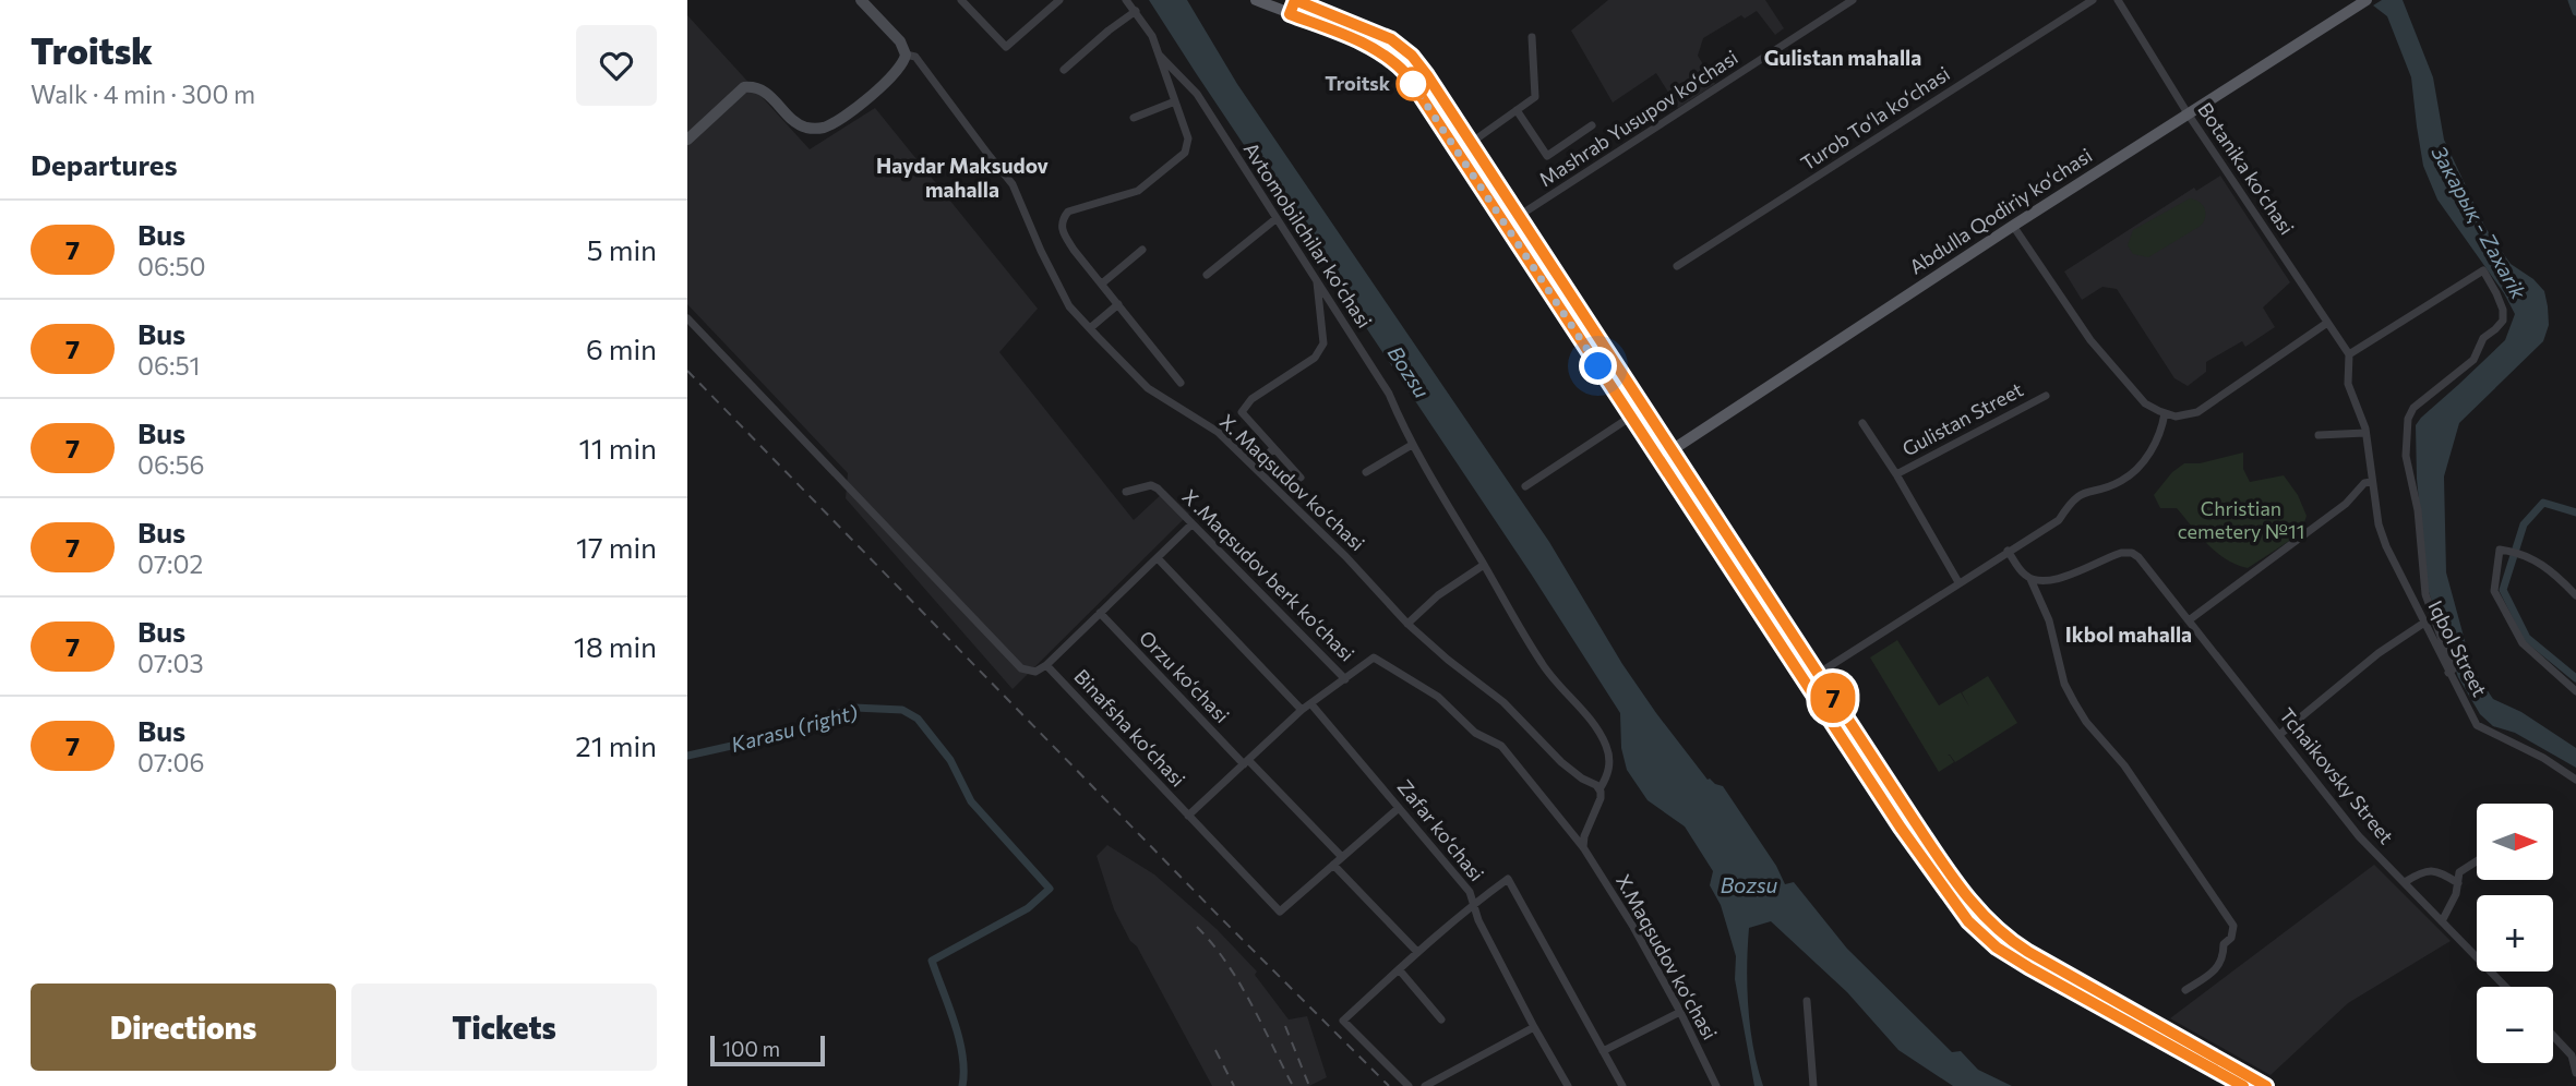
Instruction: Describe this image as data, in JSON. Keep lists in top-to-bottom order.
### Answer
{
  "streets": {
    "main road": ["Abdulla Qodiriy ko‘chasi"],
    "street": [
      "Mashrab Yusupov ko‘chasi",
      "Turob To‘la ko‘chasi",
      "Botanika ko‘chasi",
      "Avtomobilchilar ko‘chasi",
      "Gulistan Street",
      "X. Maqsudov ko‘chasi",
      "X .Maqsudov berk ko‘chasi",
      "Iqbol Street",
      "Orzu ko‘chasi",
      "Binafsha ko‘chasi",
      "Tchaikovsky Street",
      "Zafar ko‘chasi",
      "X.Maqsudov ko‘chasi"
    ]
  },
  "crossings": [
    ["Botanika ko‘chasi", "Abdulla Qodiriy ko‘chasi"],
    ["Botanika ko‘chasi", "Iqbol Street"],
    ["Avtomobilchilar ko‘chasi", "X. Maqsudov ko‘chasi"],
    ["X .Maqsudov berk ko‘chasi", "X.Maqsudov ko‘chasi"]
  ],
  "districts": ["Gulistan mahalla", "Haydar Maksudov mahalla", "Ikbol mahalla"],
  "water": ["Закарық - Zaxarik", "Bozsu", "Karasu (right)"],
  "parks": ["Christian cemetery №11"],
  "places": ["Troitsk"],
  "lines": ["bus line 7"],
  "scale_bar": "100 m",
  "north": "right",
  "page": {
    "heading": [
      ["Troitsk", "Walk · 4 min · 300 m"],
      "Departures"
    ],
    "on_map": "7",
    "list": [
      {
        "mark": "7",
        "name": "Bus",
        "note": "06:50",
        "value": "5 min"
      },
      {
        "mark": "7",
        "name": "Bus",
        "note": "06:51",
        "value": "6 min"
      },
      {
        "mark": "7",
        "name": "Bus",
        "note": "06:56",
        "value": "11 min"
      },
      {
        "mark": "7",
        "name": "Bus",
        "note": "07:02",
        "value": "17 min"
      },
      {
        "mark": "7",
        "name": "Bus",
        "note": "07:03",
        "value": "18 min"
      },
      {
        "mark": "7",
        "name": "Bus",
        "note": "07:06",
        "value": "21 min"
      }
    ],
    "map_buttons": ["+", "−"],
    "buttons": ["Directions", "Tickets"],
    "scale": "100 m"
  }
}
